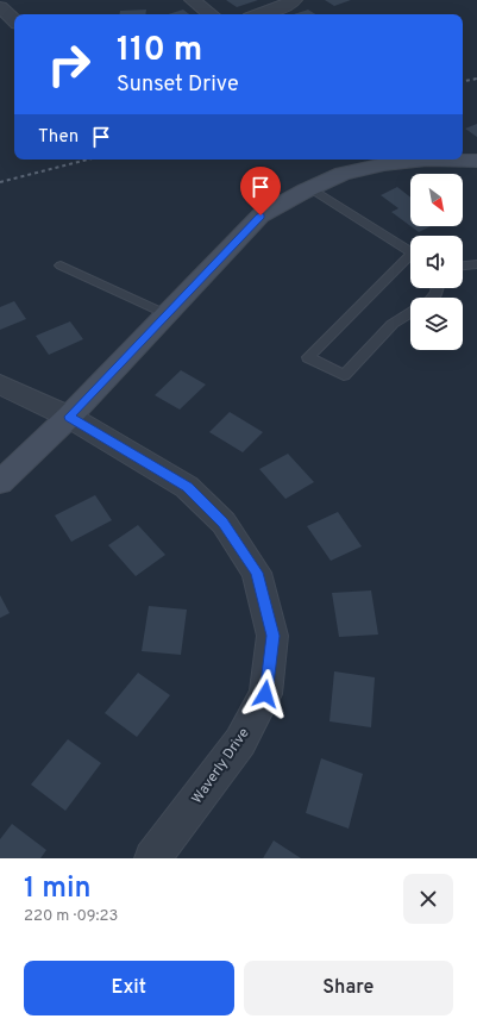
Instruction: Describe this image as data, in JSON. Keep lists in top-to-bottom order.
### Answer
{
  "streets": {
    "street": ["Waverly Drive"]
  },
  "north": "bottom right",
  "page": {
    "turn": ["110 m", "Sunset Drive"],
    "then": "Then",
    "heading": ["1 min", "220 m · 09:23"],
    "buttons": ["Exit", "Share"]
  }
}
